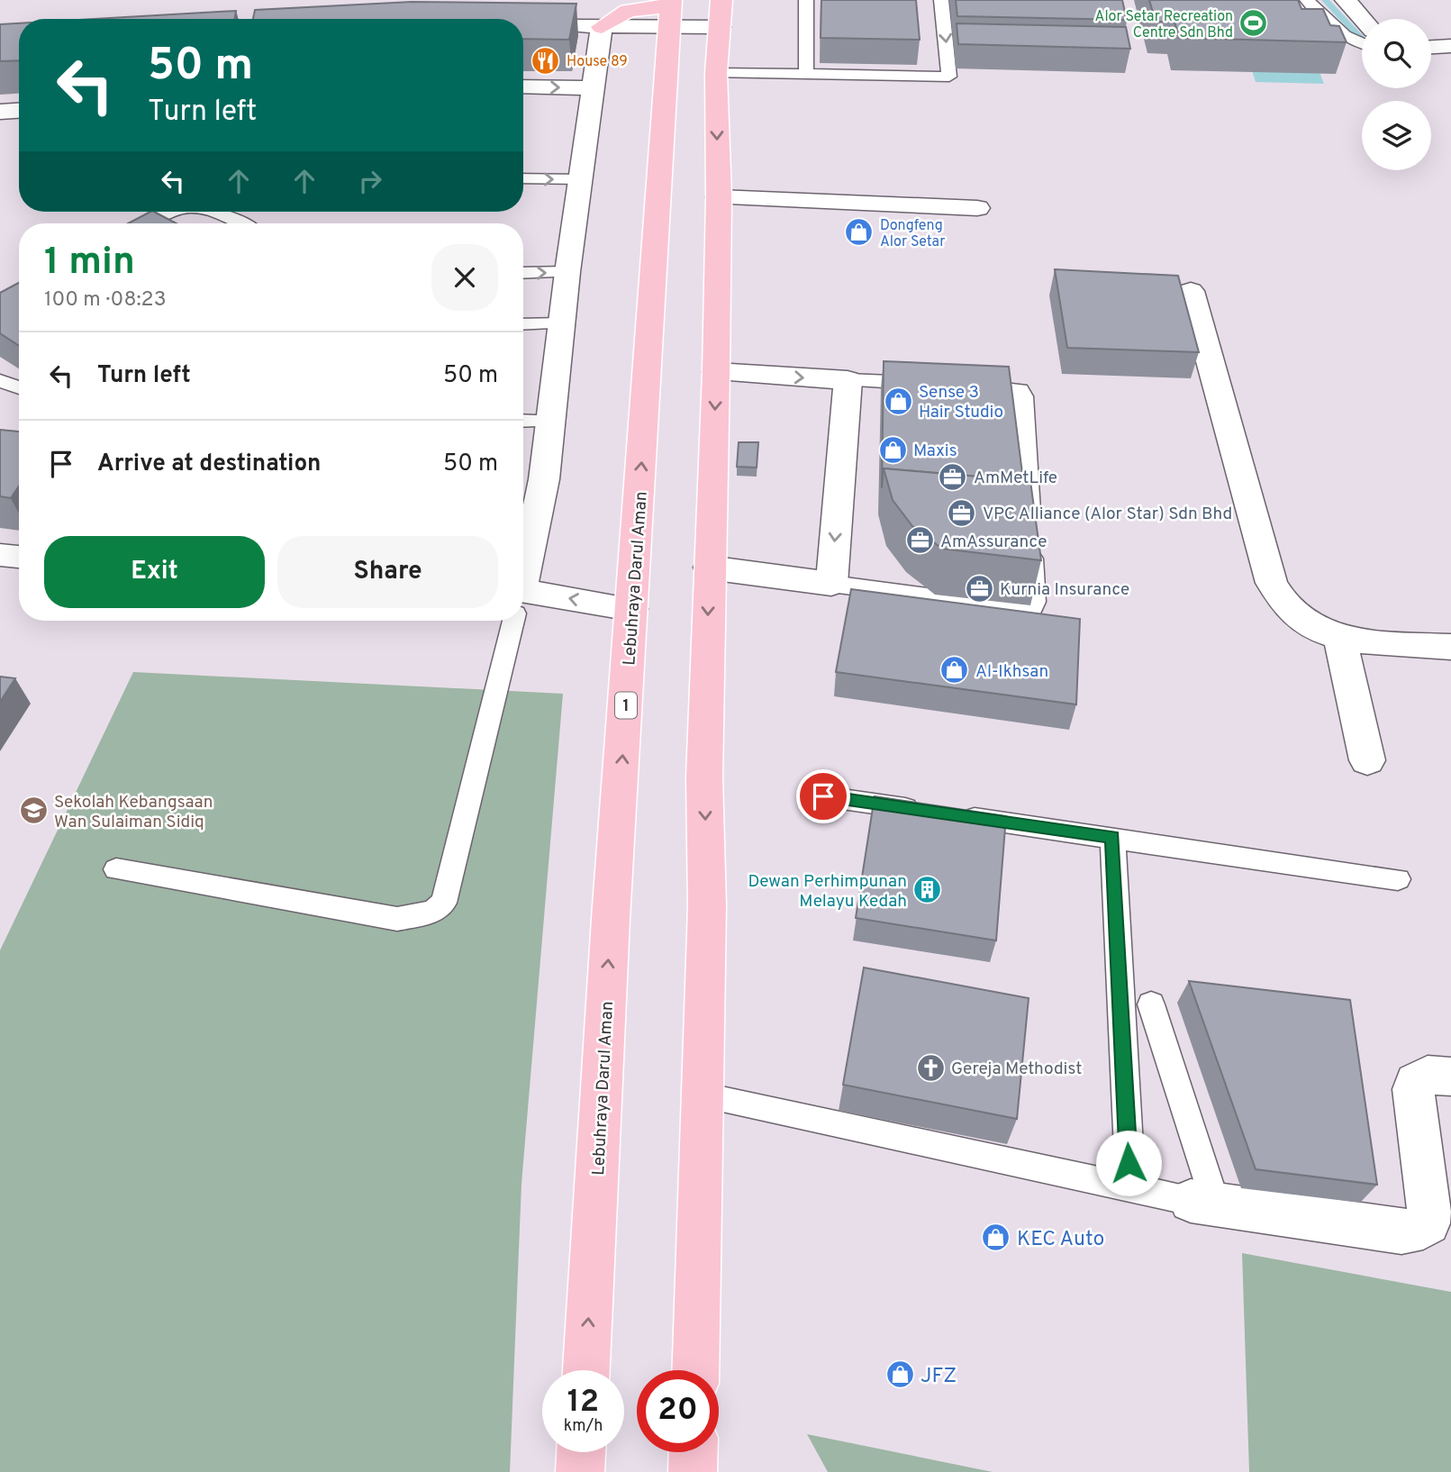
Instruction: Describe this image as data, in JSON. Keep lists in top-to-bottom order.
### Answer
{
  "streets": {
    "main road": ["Lebuhraya Darul Aman", "1"]
  },
  "places": {
    "sports": ["Alor Setar Recreation Centre Sdn Bhd"],
    "restaurant": ["House 89"],
    "shop": [
      "Dongfeng Alor Setar",
      "Sense 3 Hair Studio",
      "Maxis",
      "Al-Ikhsan",
      "KEC Auto",
      "JFZ"
    ],
    "office": [
      "AmMetLife",
      "VPC Alliance (Alor Star) Sdn Bhd",
      "AmAssurance",
      "Kurnia Insurance"
    ],
    "school or university": ["Sekolah Kebangsaan Wan Sulaiman Sidiq"],
    "building": ["Dewan Perhimpunan Melayu Kedah"],
    "church": ["Gereja Methodist"]
  },
  "page": {
    "turn": ["50 m", "Turn left"],
    "heading": ["1 min", "100 m · 08:23"],
    "list": [
      {
        "name": "Turn left",
        "value": "50 m"
      },
      {
        "name": "Arrive at destination",
        "value": "50 m"
      }
    ],
    "buttons": ["Exit", "Share"],
    "speed": "12 km/h",
    "limit": "20"
  }
}
